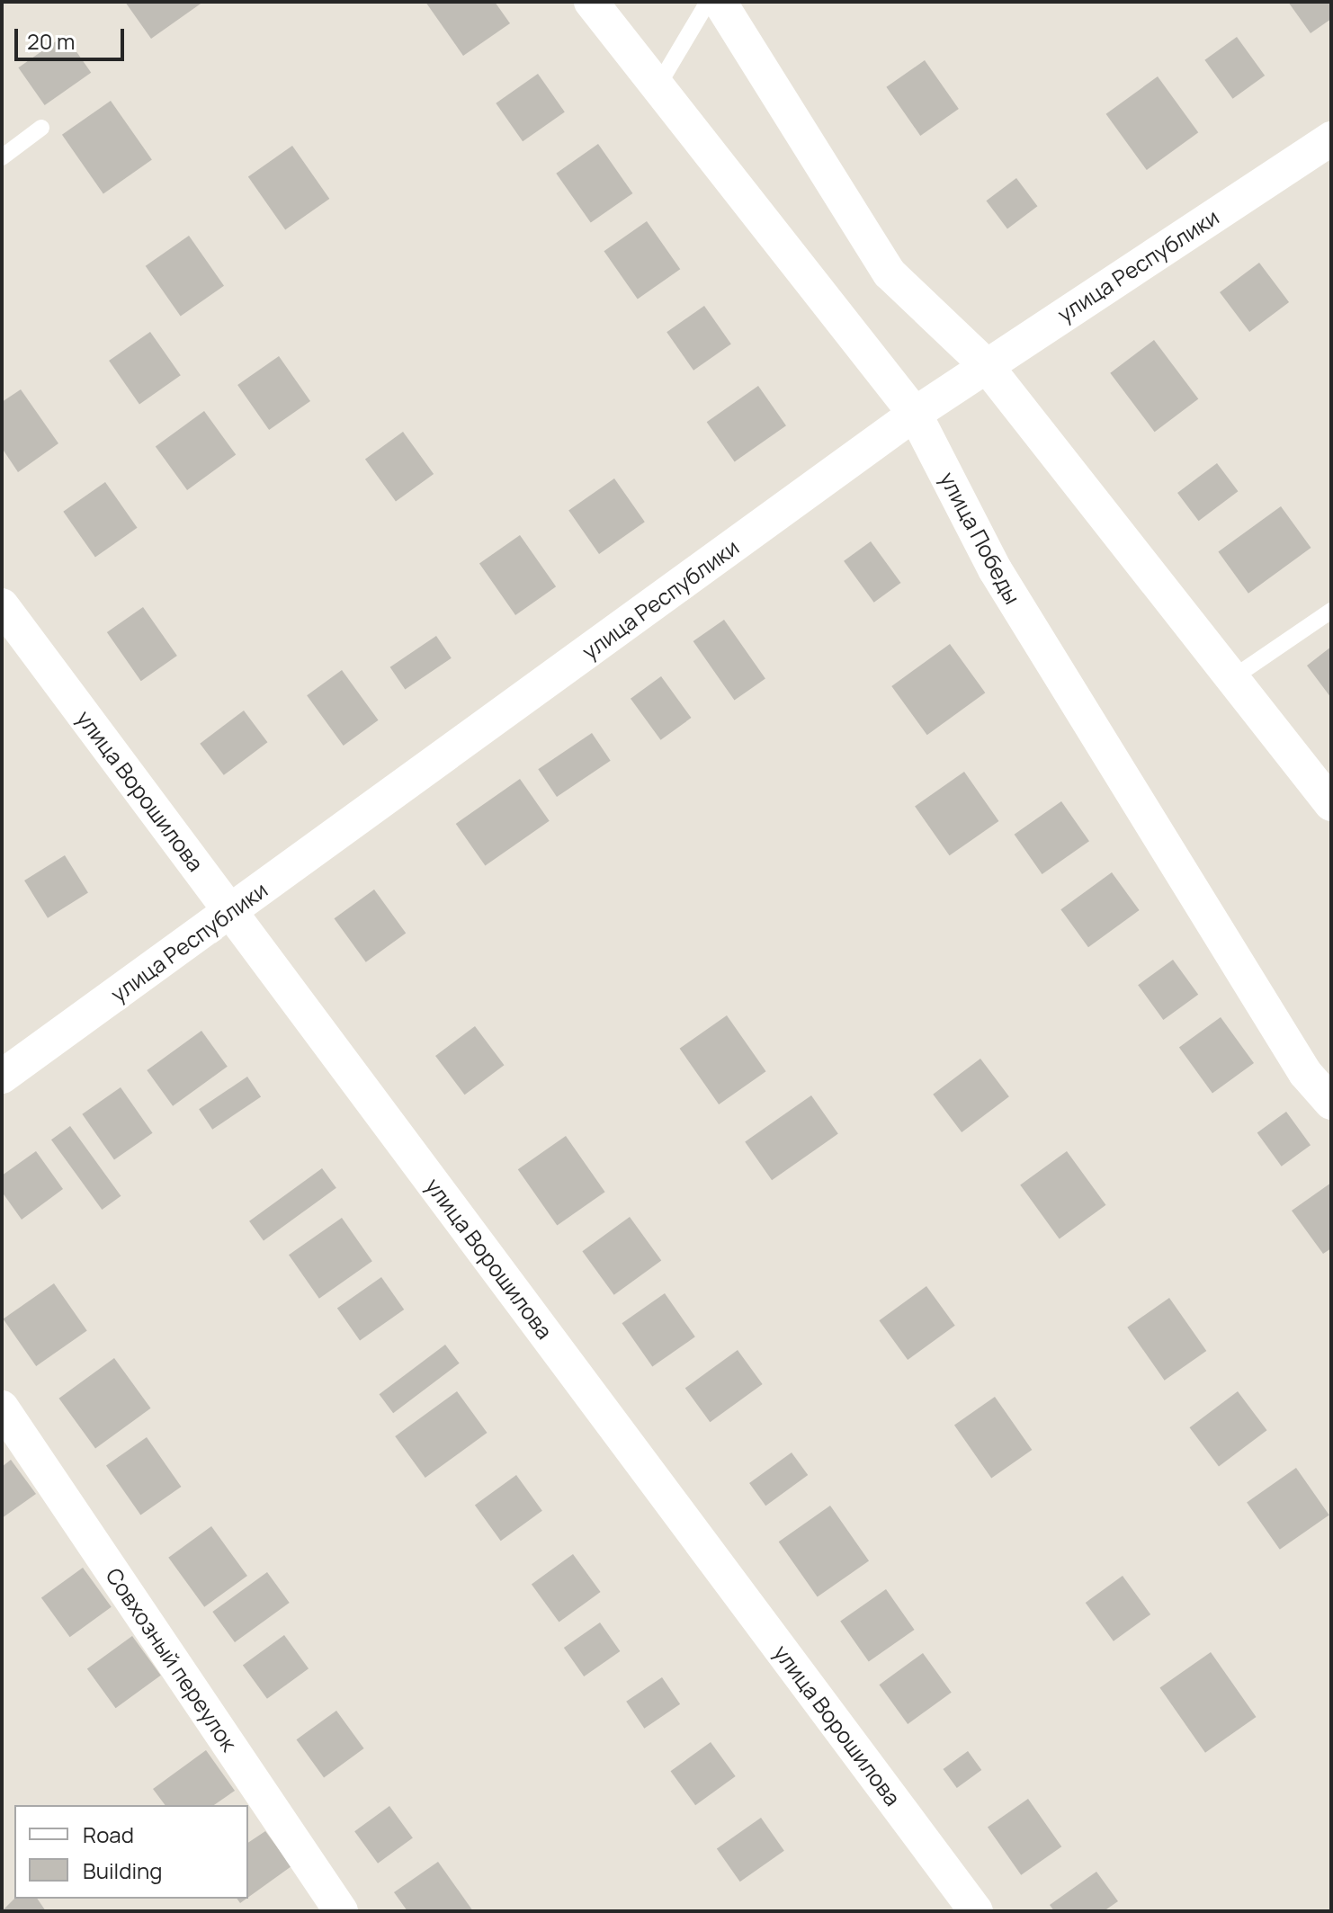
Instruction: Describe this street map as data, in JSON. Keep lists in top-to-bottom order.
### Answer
{
  "streets": {
    "street": [
      "улица Республики",
      "улица Победы",
      "улица Ворошилова",
      "Совхозный переулок"
    ]
  },
  "crossings": [
    ["улица Республики", "улица Победы"],
    ["улица Республики", "улица Ворошилова"]
  ],
  "legend": ["Road", "Building"],
  "scale_bar": "20 m"
}
